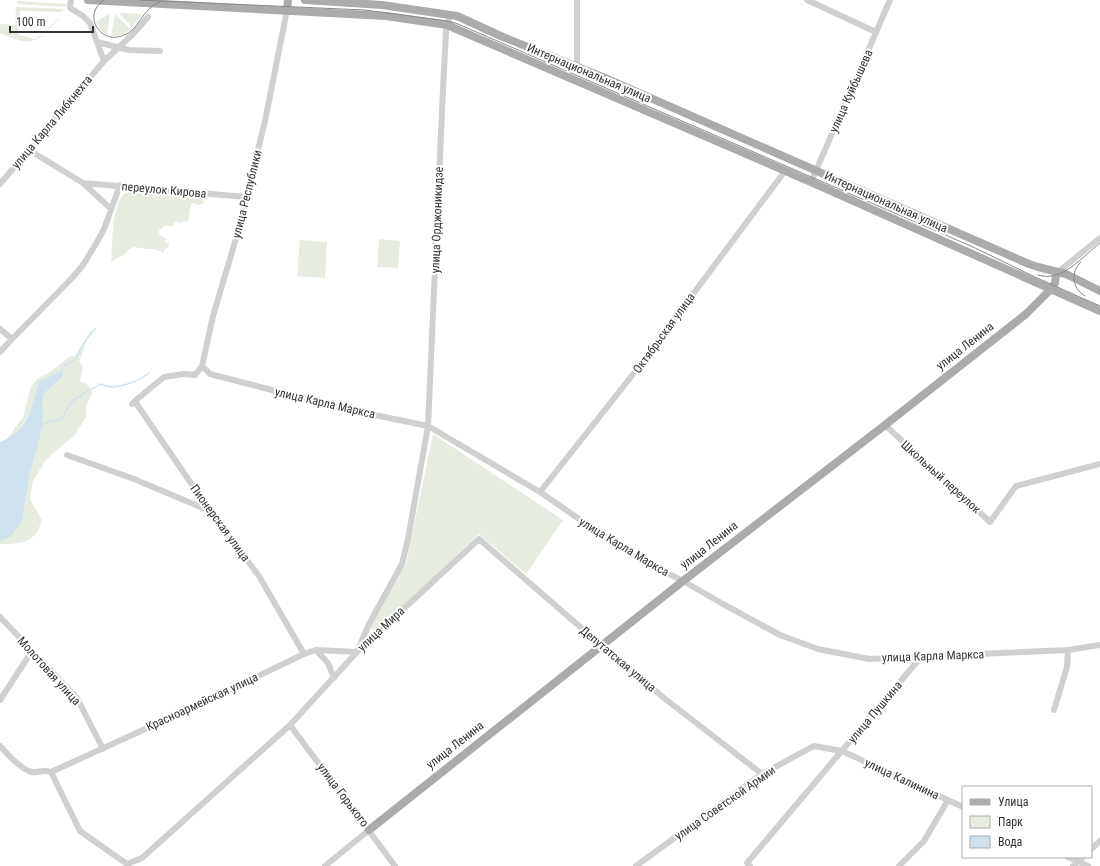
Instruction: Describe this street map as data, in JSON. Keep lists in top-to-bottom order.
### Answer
{
  "streets": {
    "main road": ["Интернациональная улица", "улица Ленина"],
    "street": [
      "улица Куйбышева",
      "улица Карла Либкнехта",
      "переулок Кирова",
      "улица Республики",
      "улица Орджоникидзе",
      "Октябрьская улица",
      "улица Карла Маркса",
      "Школьный переулок",
      "Пионерская улица",
      "улица Мира",
      "Депутатская улица",
      "Молотовая улица",
      "Красноармейская улица",
      "улица Пушкина",
      "улица Калинина",
      "улица Горького",
      "улица Советской Армии"
    ]
  },
  "crossings": [
    ["Интернациональная улица", "улица Куйбышева"],
    ["Интернациональная улица", "улица Республики"],
    ["Интернациональная улица", "улица Орджоникидзе"],
    ["Интернациональная улица", "Октябрьская улица"],
    ["Интернациональная улица", "улица Ленина"],
    ["улица Карла Либкнехта", "переулок Кирова"],
    ["переулок Кирова", "улица Республики"],
    ["улица Республики", "улица Карла Маркса"],
    ["улица Республики", "Пионерская улица"],
    ["улица Орджоникидзе", "улица Карла Маркса"],
    ["улица Орджоникидзе", "улица Мира"],
    ["улица Орджоникидзе", "Красноармейская улица"],
    ["Октябрьская улица", "улица Карла Маркса"],
    ["улица Ленина", "улица Карла Маркса"],
    ["улица Ленина", "Школьный переулок"],
    ["улица Ленина", "Депутатская улица"],
    ["улица Ленина", "улица Горького"],
    ["улица Карла Маркса", "Пионерская улица"],
    ["улица Карла Маркса", "улица Пушкина"],
    ["Пионерская улица", "Красноармейская улица"],
    ["улица Мира", "Депутатская улица"],
    ["улица Мира", "Красноармейская улица"],
    ["улица Мира", "улица Горького"],
    ["Депутатская улица", "улица Советской Армии"],
    ["Молотовая улица", "Красноармейская улица"],
    ["улица Пушкина", "улица Калинина"],
    ["улица Пушкина", "улица Советской Армии"],
    ["улица Калинина", "улица Советской Армии"]
  ],
  "legend": ["Улица", "Парк", "Вода"],
  "scale_bar": "100 m"
}
